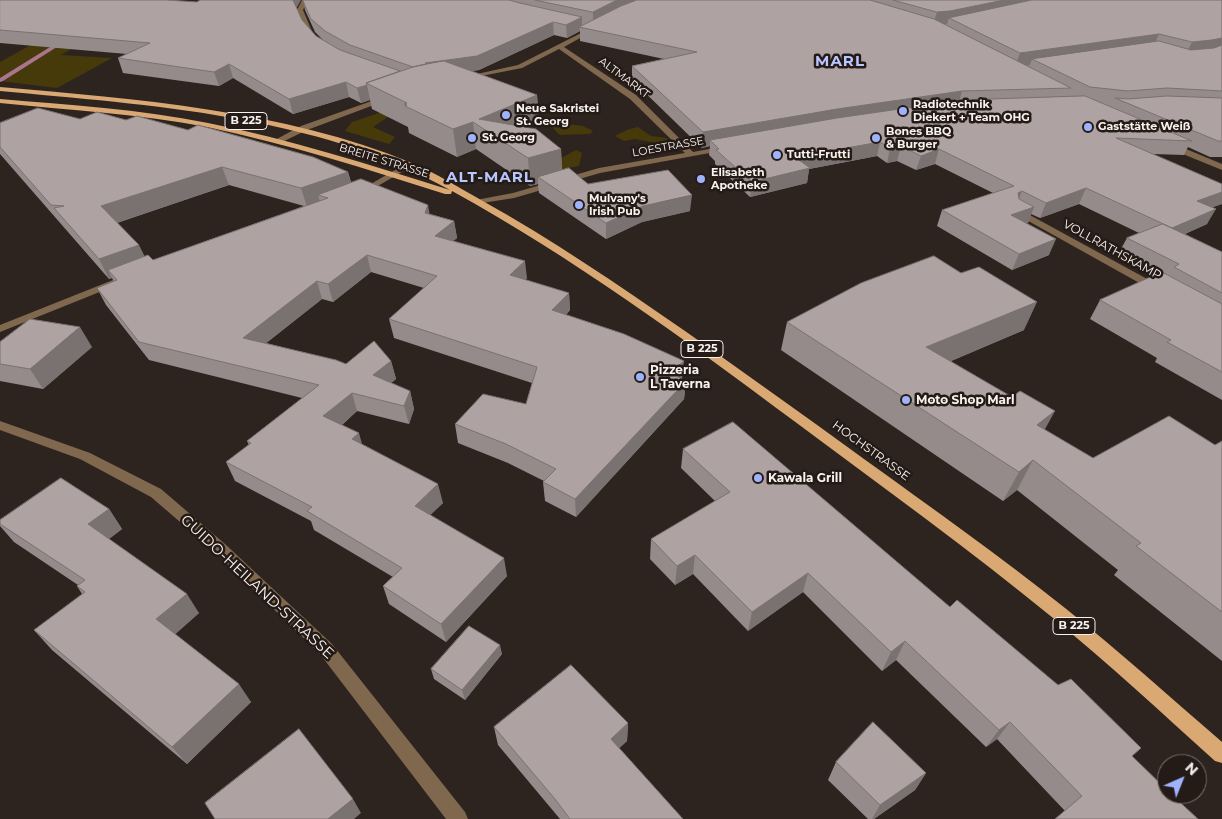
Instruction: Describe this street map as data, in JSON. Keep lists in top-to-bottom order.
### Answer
{
  "streets": {
    "main road": ["B 225", "BREITE STRASSE", "HOCHSTRASSE"],
    "street": [
      "ALTMARKT",
      "LOESTRASSE",
      "VOLLRATHSKAMP",
      "GUIDO-HEILAND-STRASSE"
    ]
  },
  "crossings": [
    ["ALTMARKT", "LOESTRASSE"],
    ["LOESTRASSE", "BREITE STRASSE"],
    ["LOESTRASSE", "HOCHSTRASSE"],
    ["BREITE STRASSE", "HOCHSTRASSE"]
  ],
  "districts": ["MARL", "ALT-MARL"],
  "places": [
    "Radiotechnik Diekert + Team OHG",
    "Neue Sakristei St. Georg",
    "Gaststätte Weiß",
    "St. Georg",
    "Bones BBQ & Burger",
    "Tutti-Frutti",
    "Elisabeth Apotheke",
    "Mulvany's Irish Pub",
    "Pizzeria L Taverna",
    "Moto Shop Marl",
    "Kawala Grill"
  ],
  "north": "top right"
}
